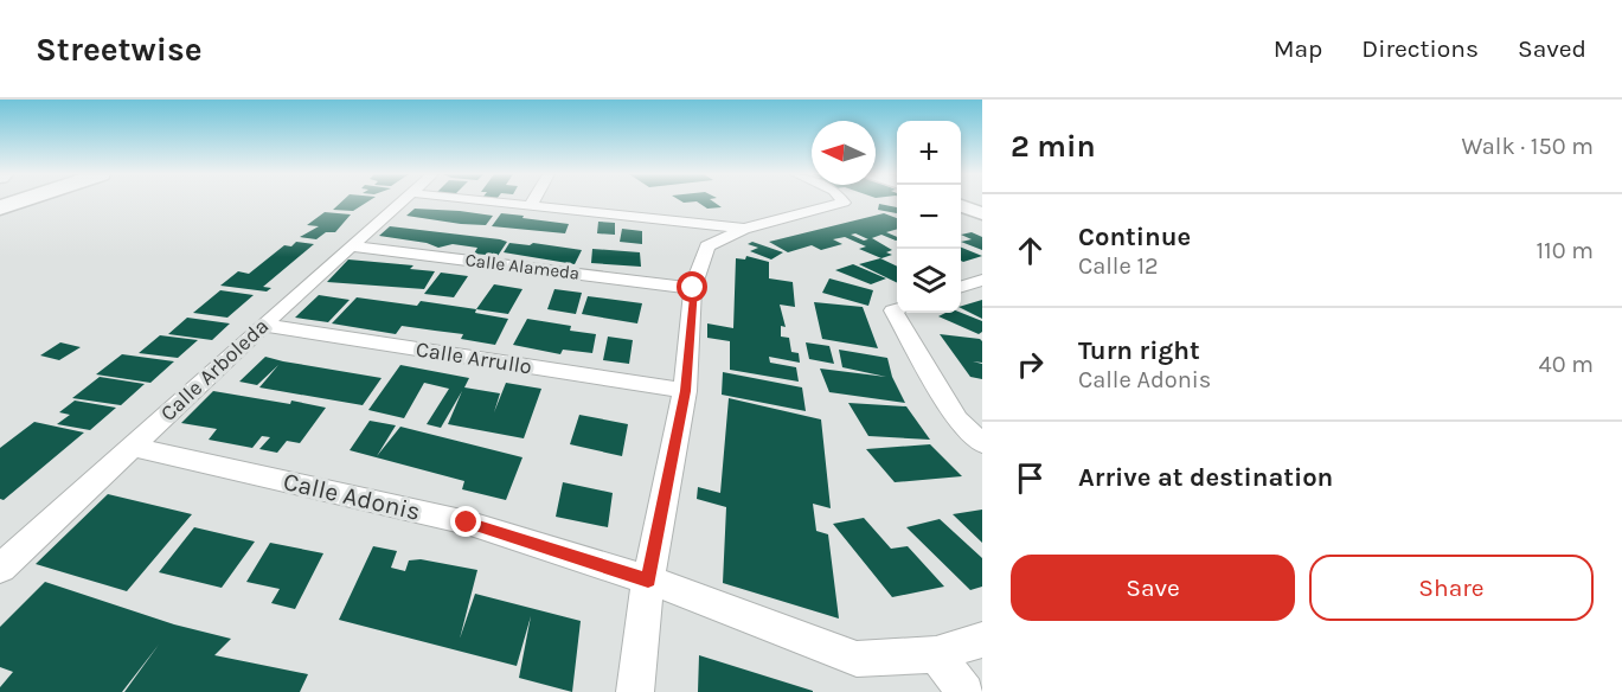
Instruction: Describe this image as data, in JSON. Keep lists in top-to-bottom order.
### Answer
{
  "streets": {
    "street": [
      "Calle Alameda",
      "Calle Arrullo",
      "Calle Arboleda",
      "Calle Adonis"
    ]
  },
  "crossings": [
    ["Calle Alameda", "Calle Arboleda"],
    ["Calle Arrullo", "Calle Arboleda"],
    ["Calle Arboleda", "Calle Adonis"]
  ],
  "north": "left",
  "page": {
    "header": "Streetwise",
    "nav": ["Map", "Directions", "Saved"],
    "heading": ["2 min", "Walk · 150 m"],
    "map_buttons": ["+", "−"],
    "list": [
      ["Continue", "Calle 12", "110 m"],
      ["Turn right", "Calle Adonis", "40 m"],
      "Arrive at destination"
    ],
    "buttons": ["Save", "Share"]
  }
}
